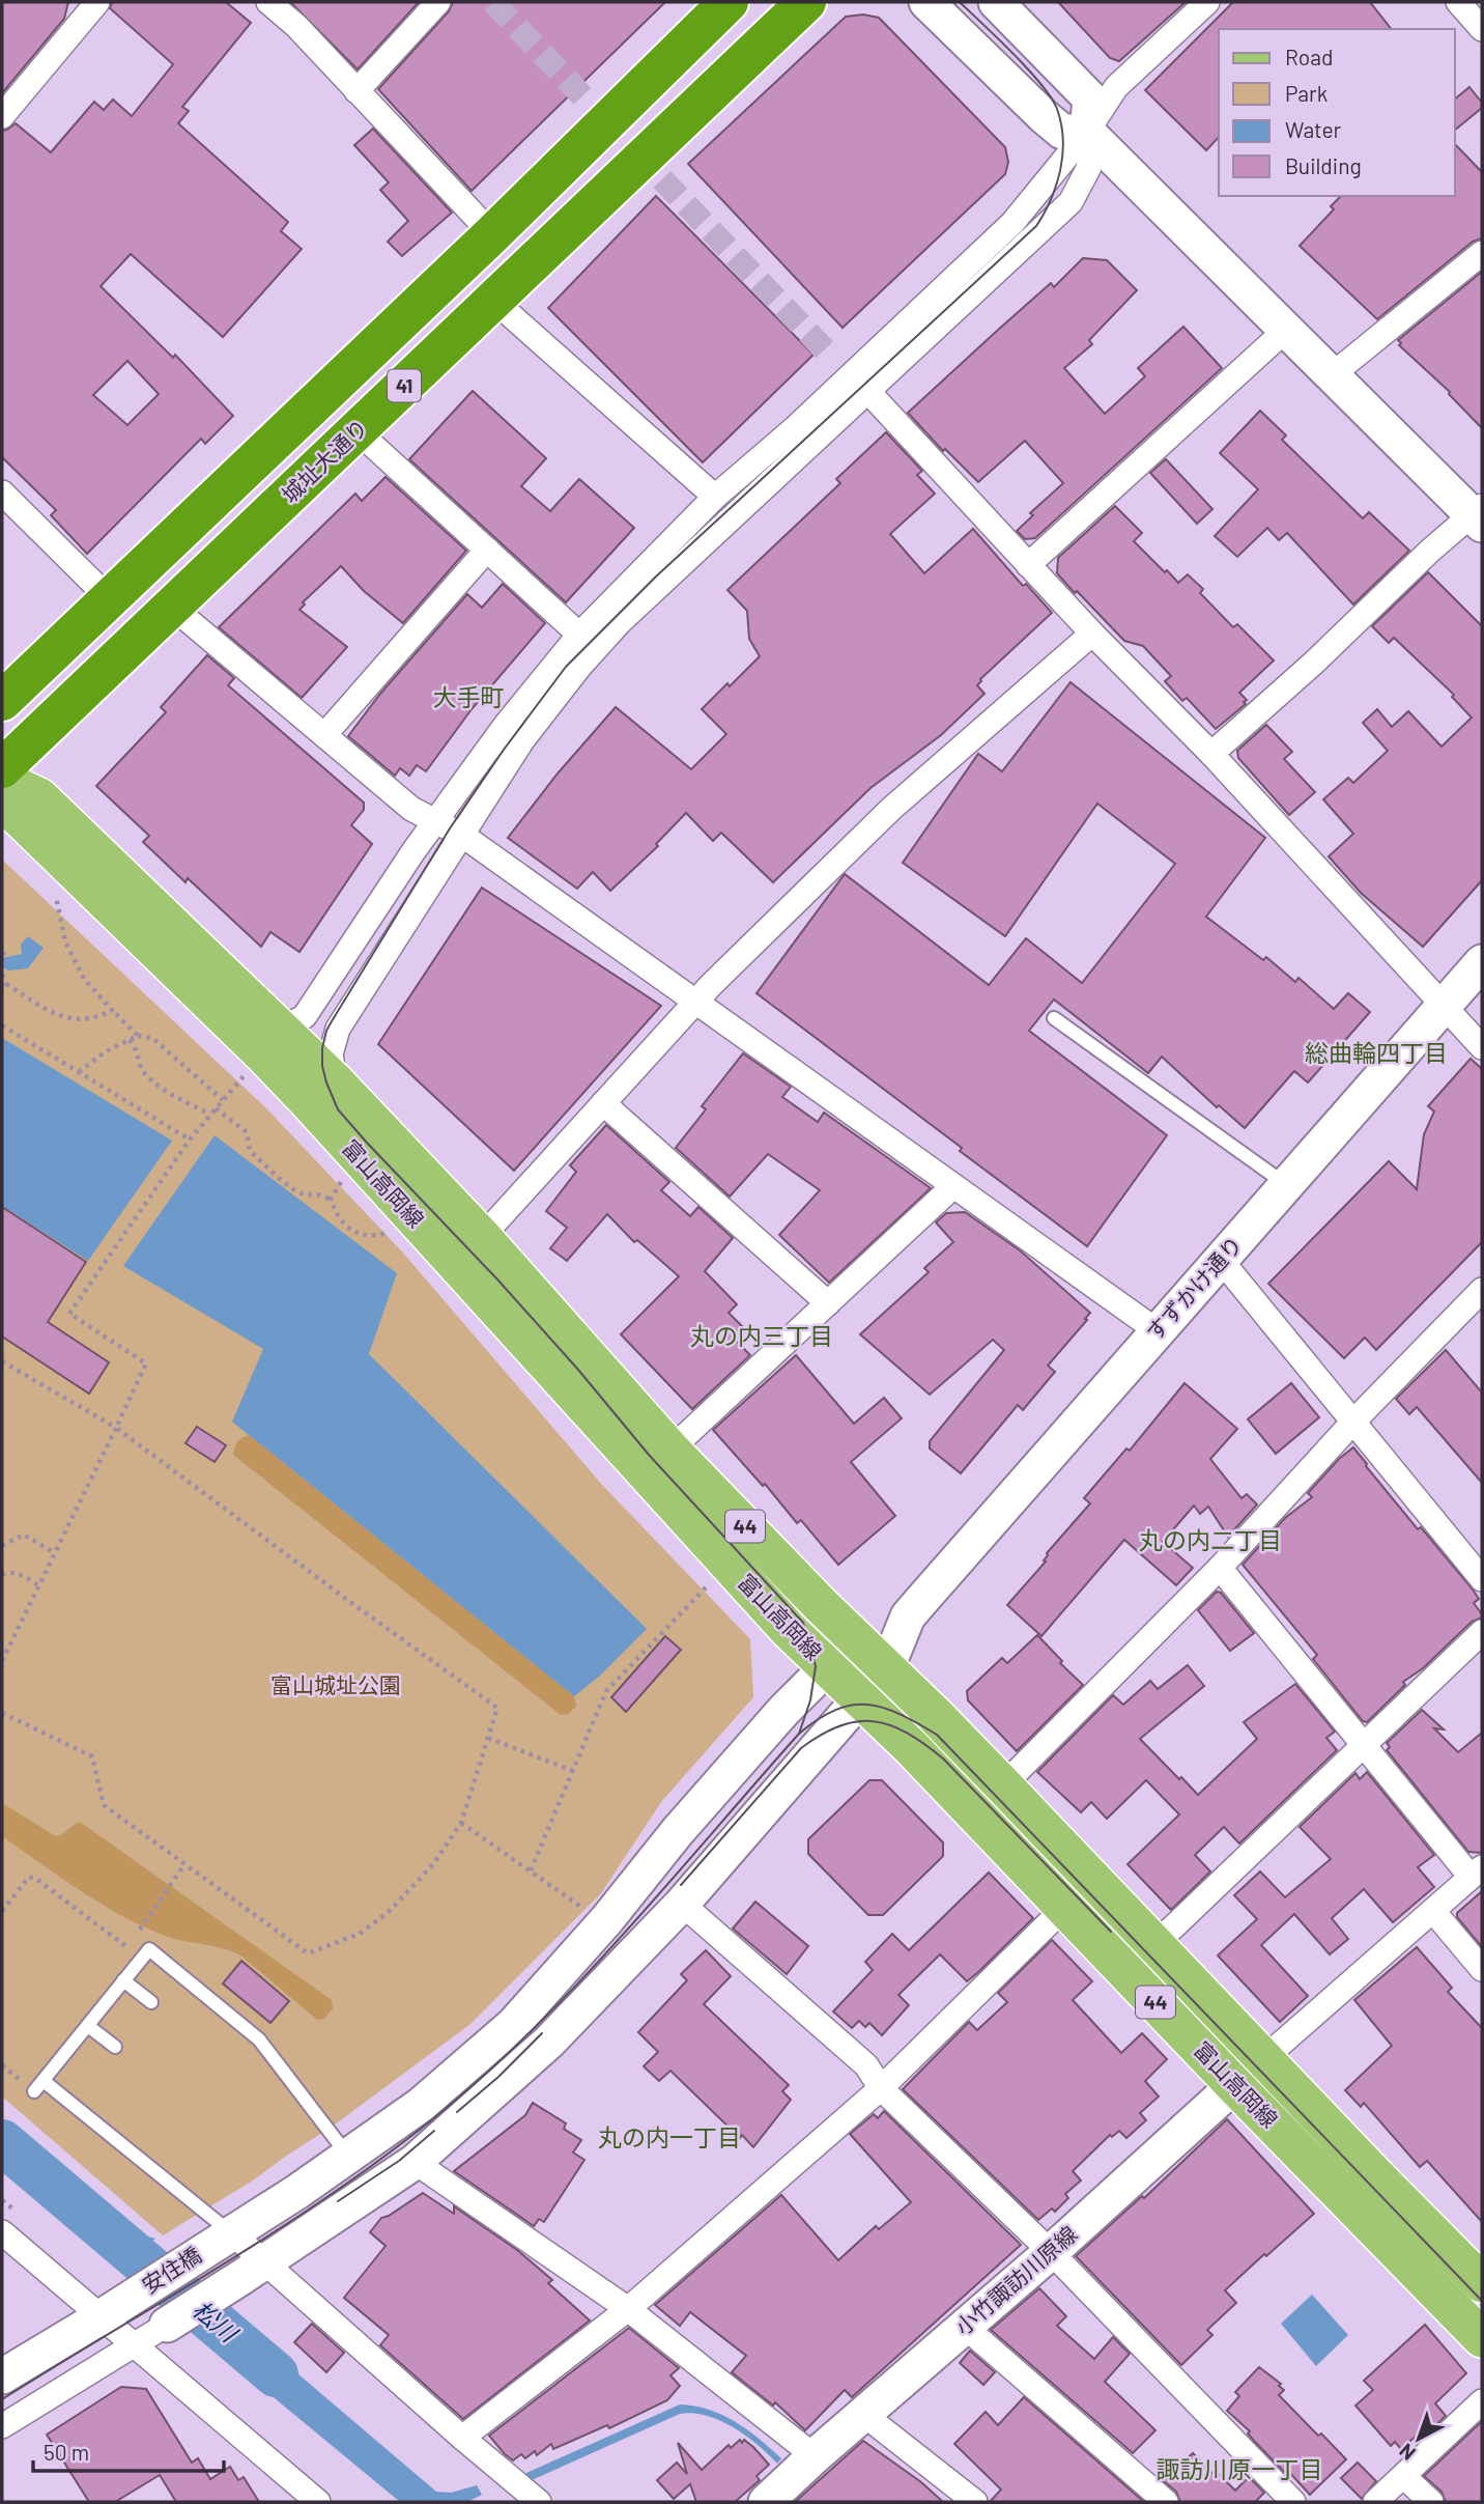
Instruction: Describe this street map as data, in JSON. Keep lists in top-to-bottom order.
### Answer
{
  "streets": {
    "highway": ["41", "城址大通り"],
    "main road": ["富山高岡線", "44"],
    "street": ["すずかけ通り", "安住橋", "小竹諏訪川原線"]
  },
  "crossings": [
    ["富山高岡線", "すずかけ通り"],
    ["富山高岡線", "安住橋"],
    ["富山高岡線", "小竹諏訪川原線"],
    ["すずかけ通り", "安住橋"]
  ],
  "districts": [
    "大手町",
    "総曲輪四丁目",
    "丸の内三丁目",
    "丸の内二丁目",
    "丸の内一丁目",
    "諏訪川原一丁目"
  ],
  "water": ["松川"],
  "parks": ["富山城址公園"],
  "legend": [
    "Road",
    "Park",
    "Water",
    "Building"
  ],
  "scale_bar": "50 m",
  "north": "bottom left"
}
